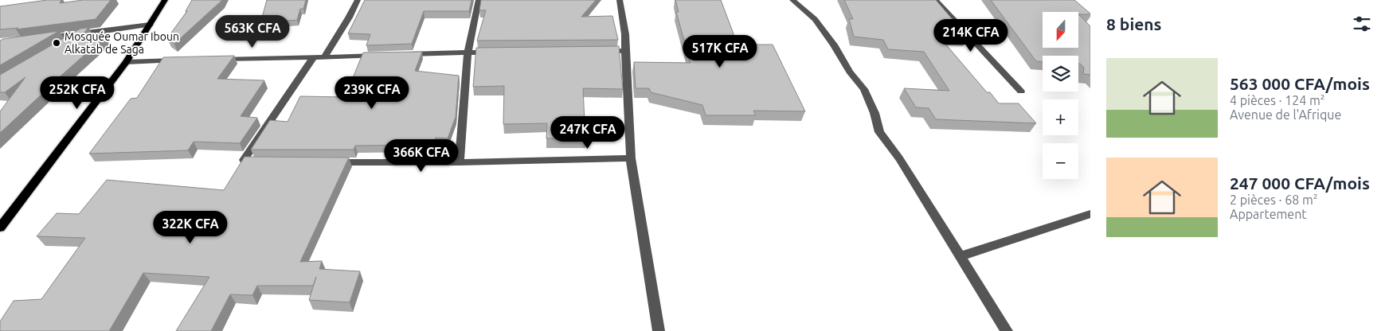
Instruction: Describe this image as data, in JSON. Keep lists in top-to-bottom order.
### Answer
{
  "places": ["Mosquée Oumar Iboun Alkatab de Saga"],
  "north": "bottom",
  "page": {
    "heading": "8 biens",
    "map_buttons": ["+", "−"],
    "price": [
      "563K CFA",
      "214K CFA",
      "517K CFA",
      "252K CFA",
      "239K CFA",
      "247K CFA",
      "366K CFA",
      "322K CFA"
    ],
    "list": [
      {
        "name": "563 000 CFA/mois",
        "note": "4 pièces · 124 m² · Avenue de l'Afrique"
      },
      {
        "name": "247 000 CFA/mois",
        "note": "2 pièces · 68 m² · Appartement"
      }
    ]
  }
}
